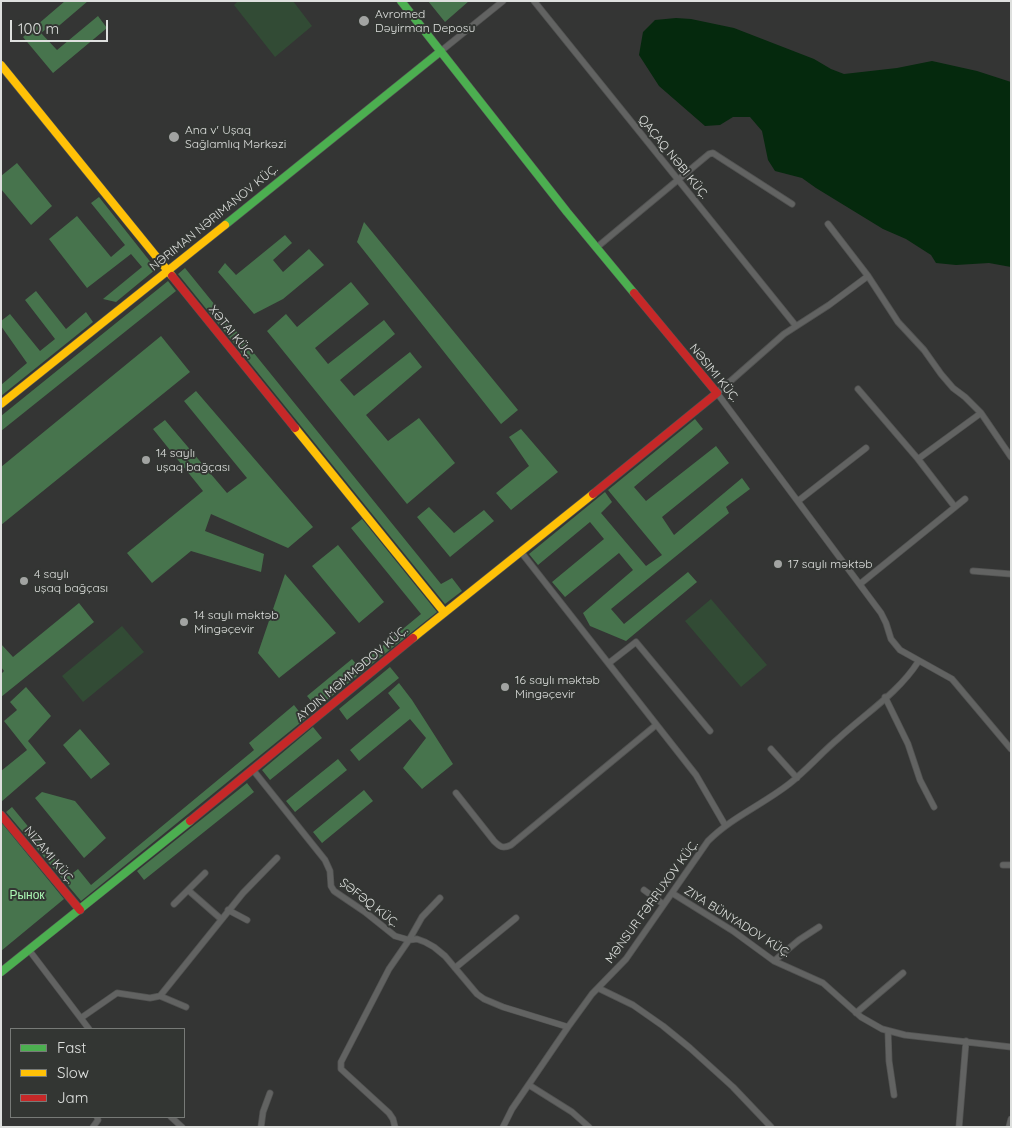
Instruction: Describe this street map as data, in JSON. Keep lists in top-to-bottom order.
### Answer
{
  "streets": {
    "street": [
      "QAÇAQ NƏBI KÜÇ.",
      "NƏRIMAN NƏRIMANOV KÜÇ.",
      "XƏTAI KÜÇ.",
      "NƏSIMI KÜÇ.",
      "NIZAMI KÜÇ.",
      "MƏNSUR FƏRRUXOV KÜÇ.",
      "ŞƏFƏQ KÜÇ.",
      "ZIYA BÜNYADOV KÜÇ."
    ]
  },
  "crossings": [
    ["NƏRIMAN NƏRIMANOV KÜÇ.", "XƏTAI KÜÇ."],
    ["NƏRIMAN NƏRIMANOV KÜÇ.", "NƏSIMI KÜÇ."],
    ["NƏSIMI KÜÇ.", "MƏNSUR FƏRRUXOV KÜÇ."],
    ["MƏNSUR FƏRRUXOV KÜÇ.", "ŞƏFƏQ KÜÇ."],
    ["MƏNSUR FƏRRUXOV KÜÇ.", "ZIYA BÜNYADOV KÜÇ."]
  ],
  "parks": ["Рынок"],
  "places": [
    "Avromed Dəyirman Deposu",
    "Ana v' Uşaq Sağlamlıq Mərkəzi",
    "14 saylı uşaq bağçası",
    "17 saylı məktəb",
    "4 saylı uşaq bağçası",
    "14 saylı məktəb Mingəçevir",
    "16 saylı məktəb Mingəçevir"
  ],
  "legend": ["Fast", "Slow", "Jam"],
  "scale_bar": "100 m"
}
